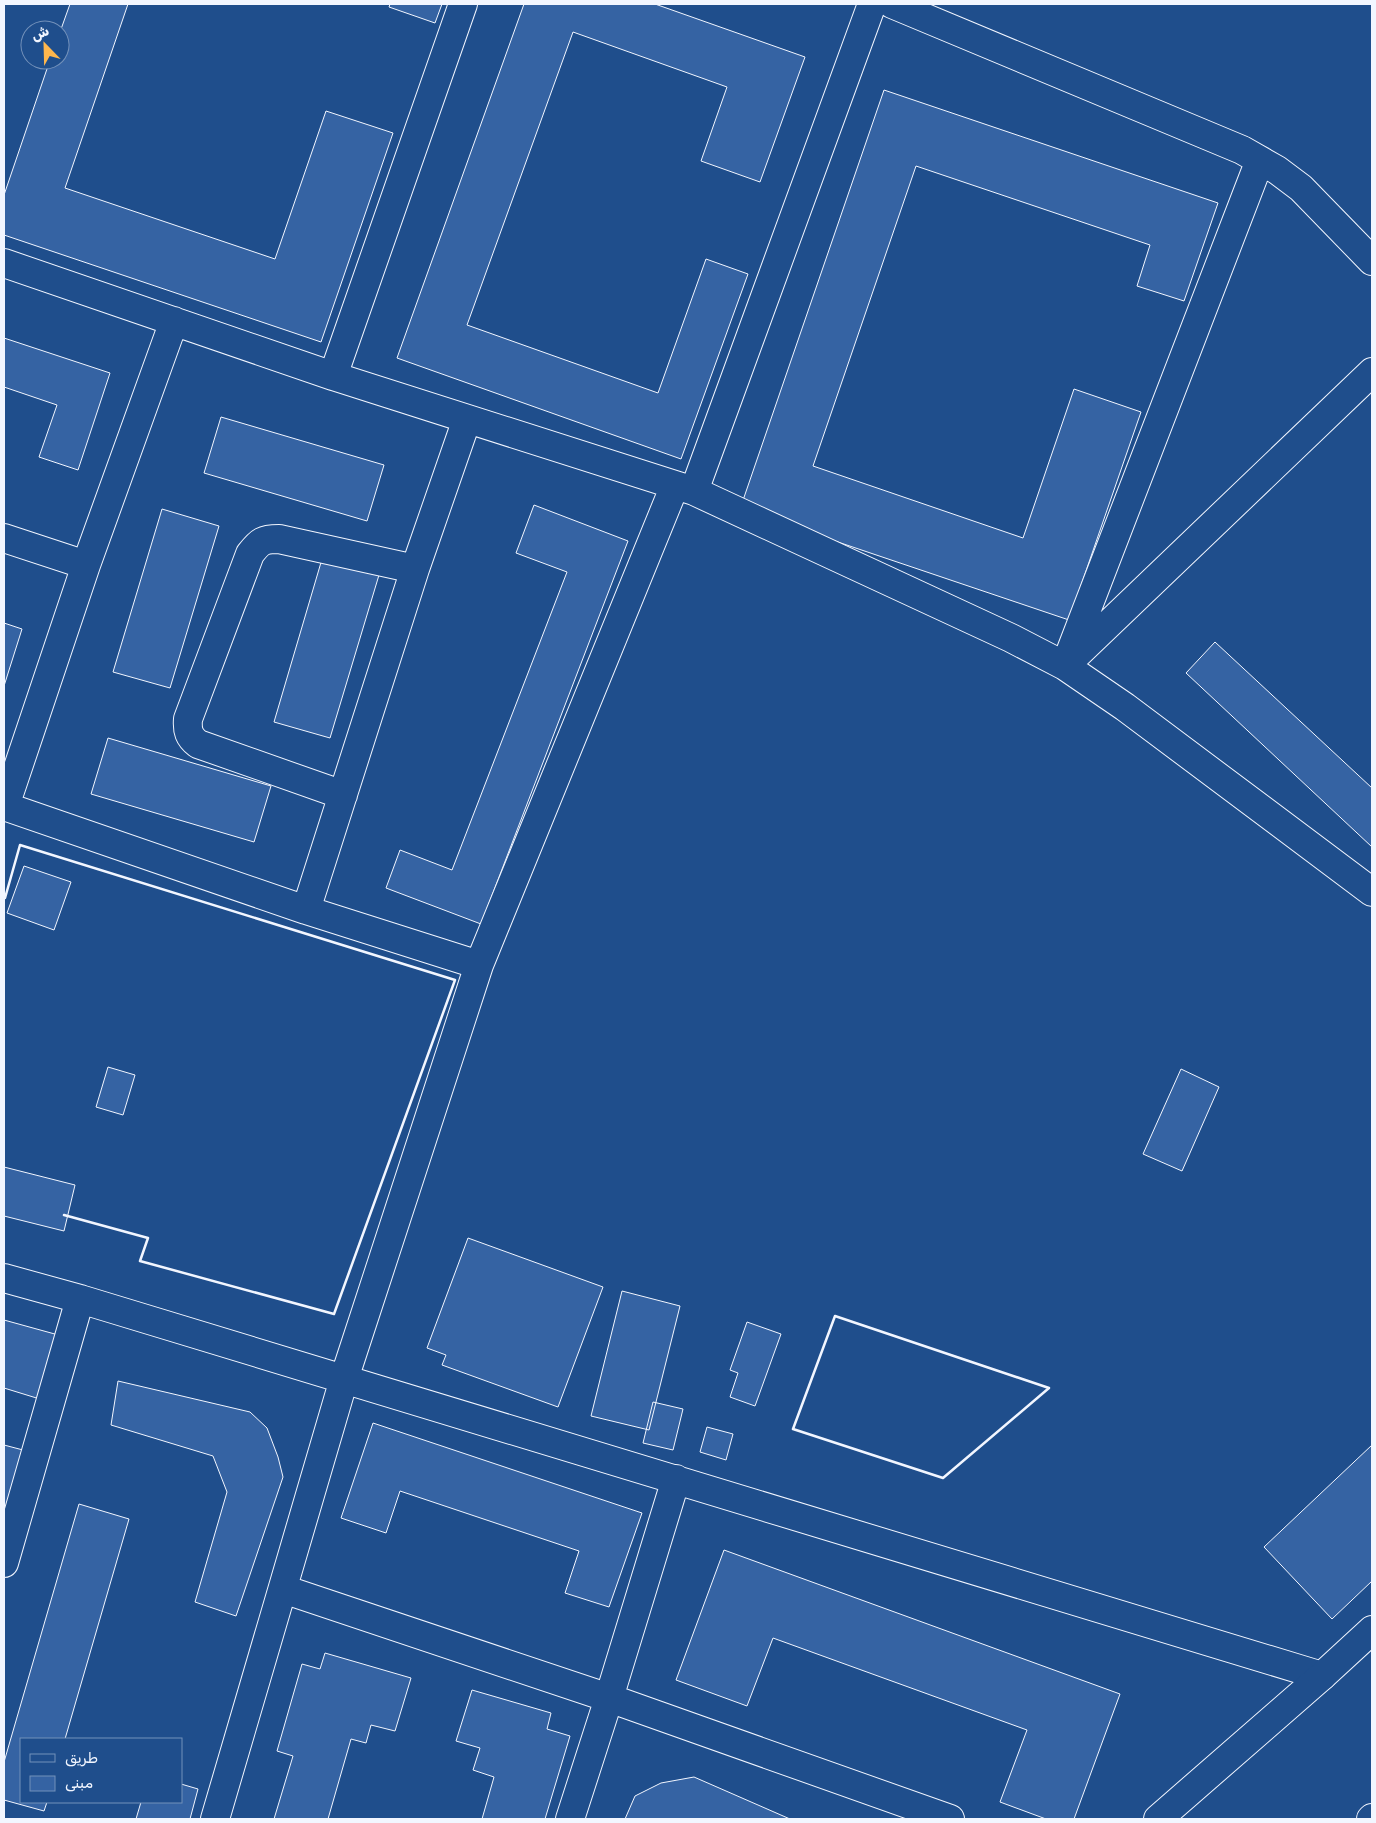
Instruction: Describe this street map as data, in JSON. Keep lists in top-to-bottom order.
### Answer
{
  "legend": ["طريق", "مبنى"],
  "north": "top left"
}
